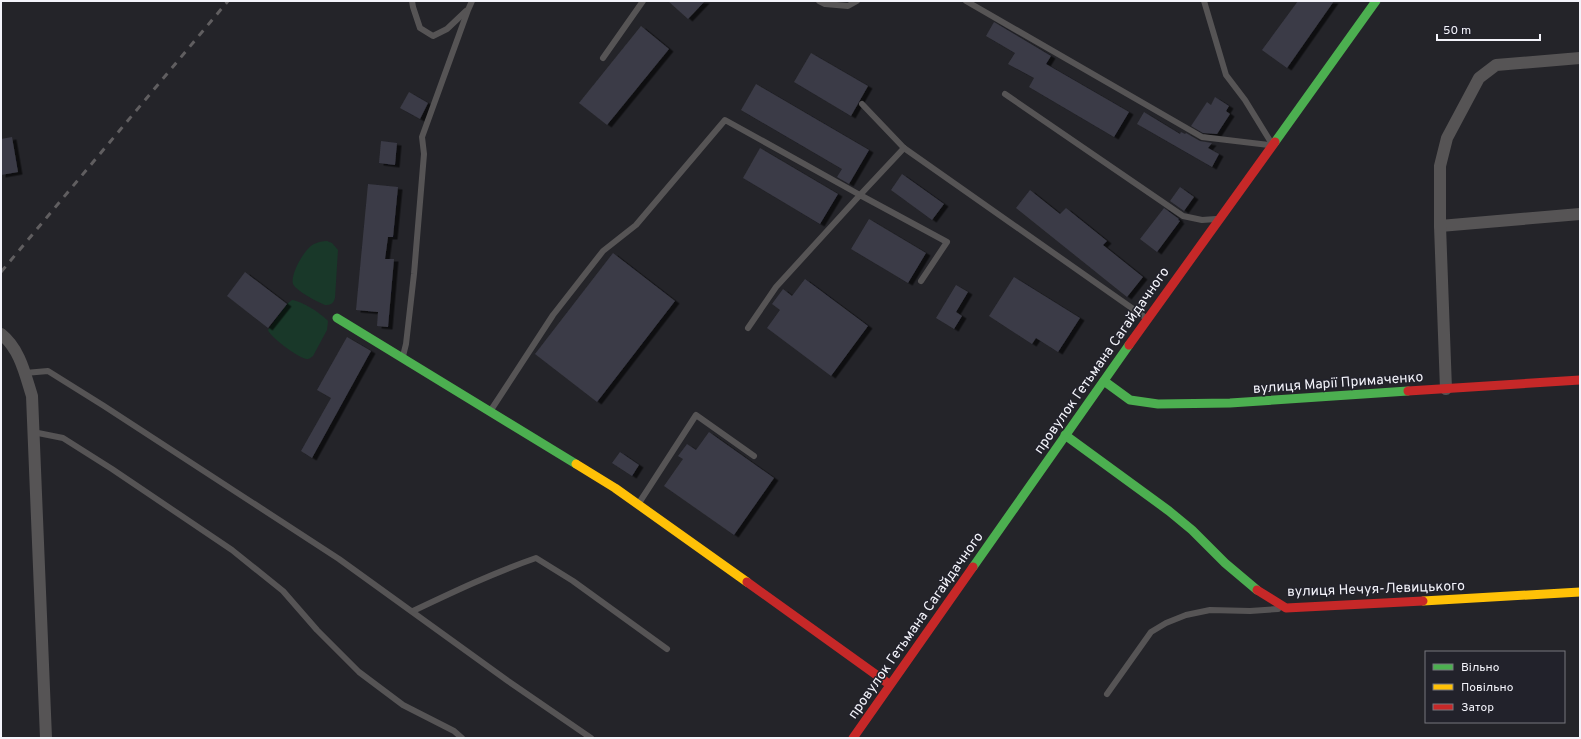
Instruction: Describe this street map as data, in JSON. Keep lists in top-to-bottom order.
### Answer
{
  "streets": {
    "street": ["провулок Гетьмана Сагайдачного", "вулиця Марії Примаченко", "вулиця Нечуя-Левицького"]
  },
  "crossings": [
    ["провулок Гетьмана Сагайдачного", "вулиця Марії Примаченко"],
    ["провулок Гетьмана Сагайдачного", "вулиця Нечуя-Левицького"]
  ],
  "legend": ["Вільно", "Повільно", "Затор"],
  "scale_bar": "50 m"
}
